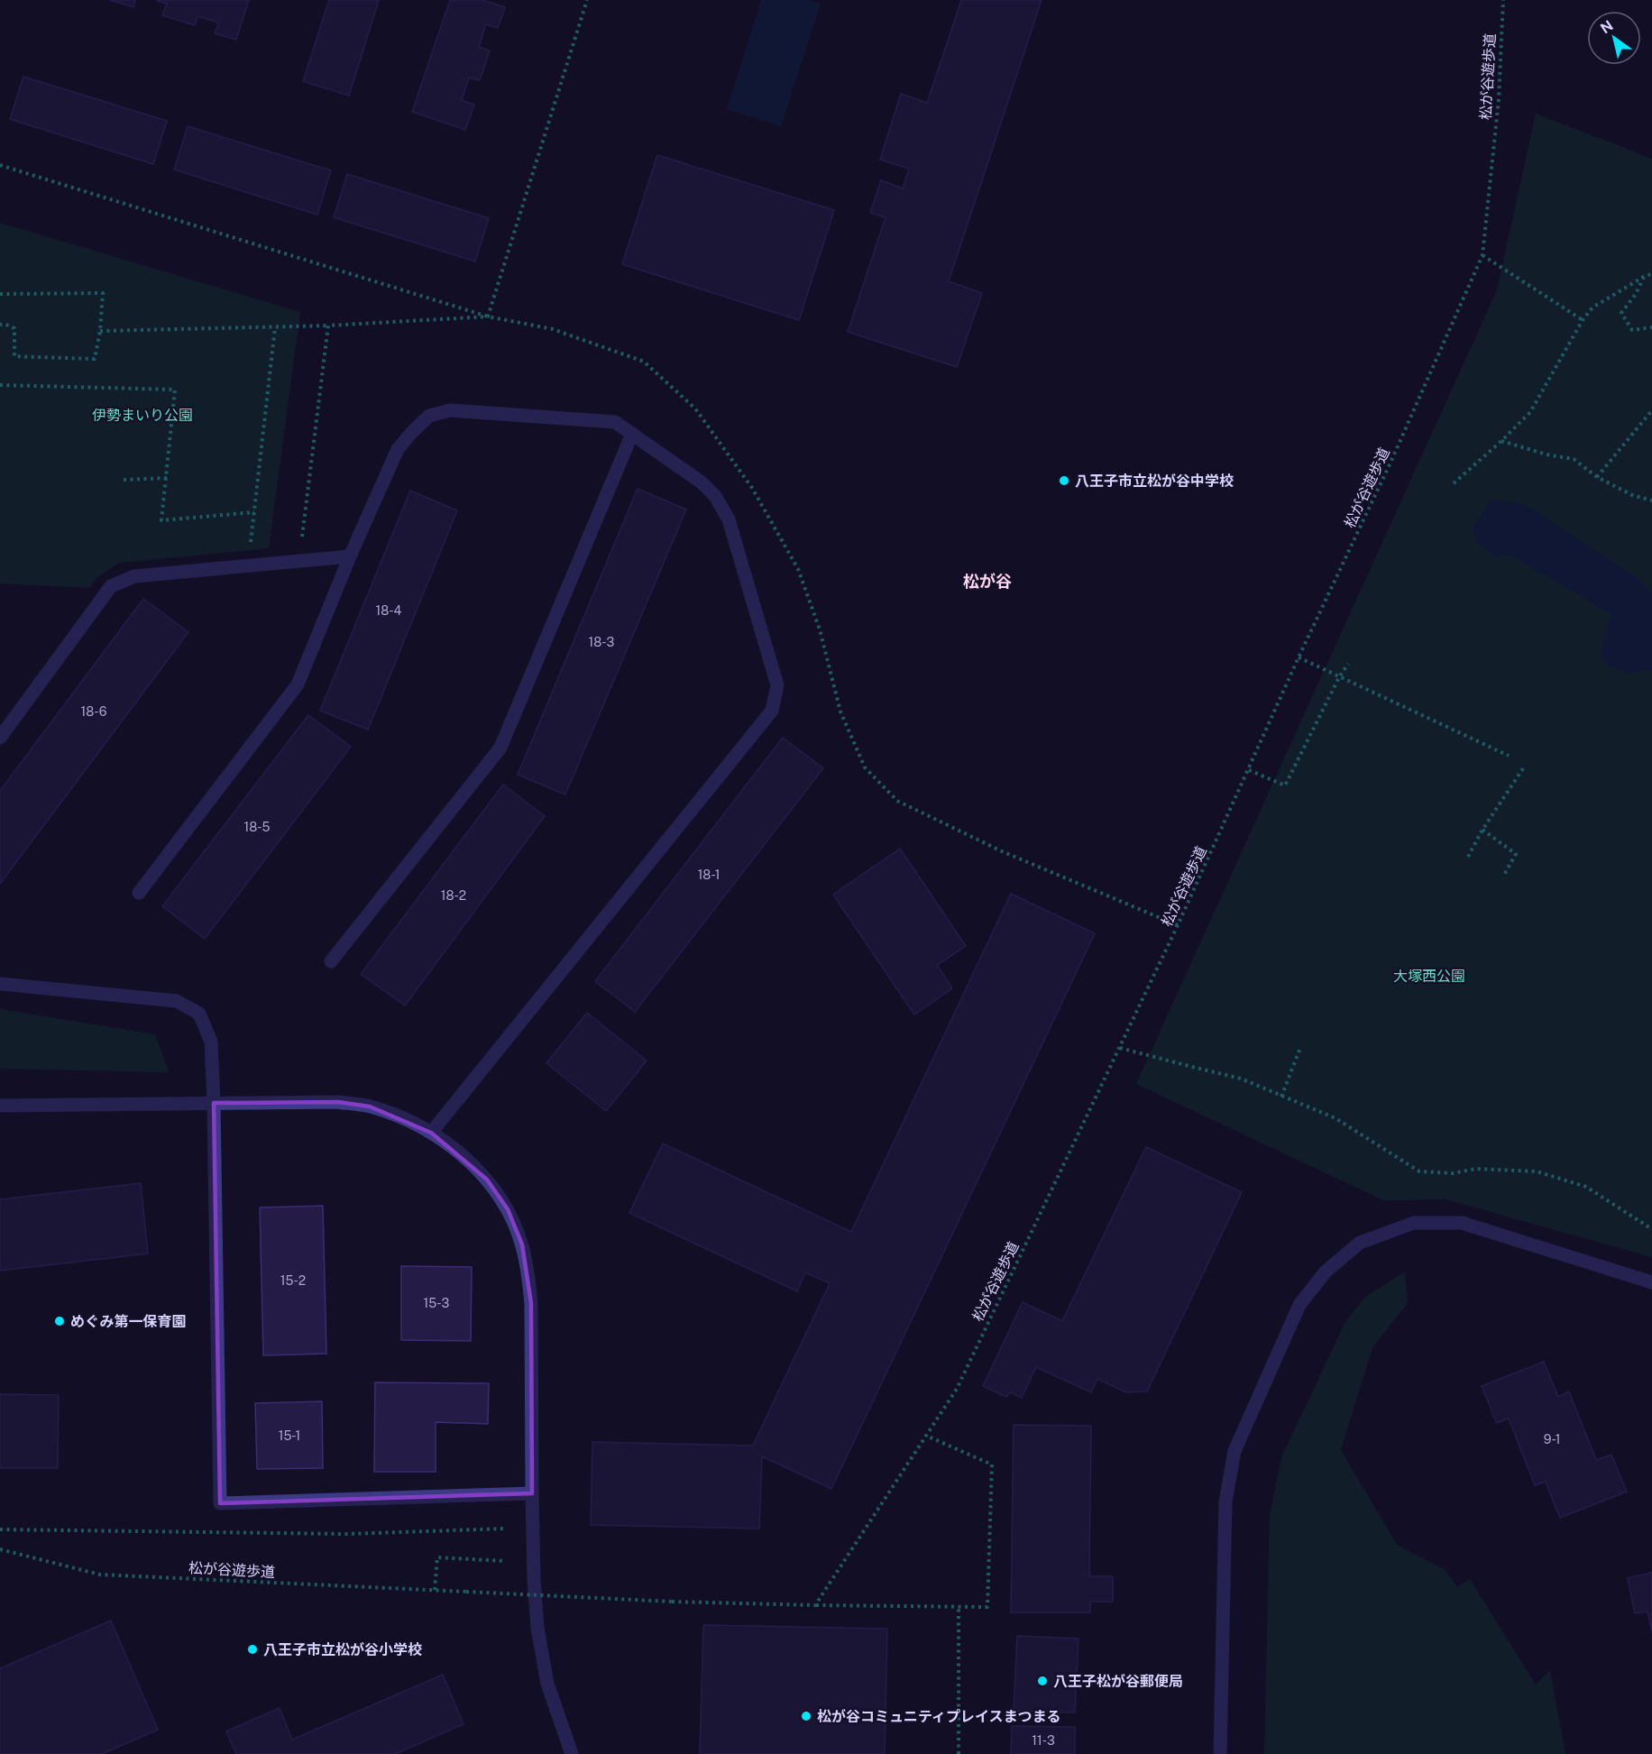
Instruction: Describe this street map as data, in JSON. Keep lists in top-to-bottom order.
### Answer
{
  "streets": {
    "path": ["松が谷遊歩道"]
  },
  "districts": ["松が谷"],
  "parks": ["伊勢まいり公園", "大塚西公園"],
  "places": [
    "八王子市立松が谷中学校",
    "めぐみ第一保育園",
    "八王子市立松が谷小学校",
    "八王子松が谷郵便局",
    "松が谷コミュニティプレイスまつまる"
  ],
  "house_numbers": [
    "18-4",
    "18-3",
    "18-6",
    "18-5",
    "18-1",
    "18-2",
    "15-2",
    "15-3",
    "15-1",
    "9-1",
    "11-3"
  ],
  "north": "top left"
}
